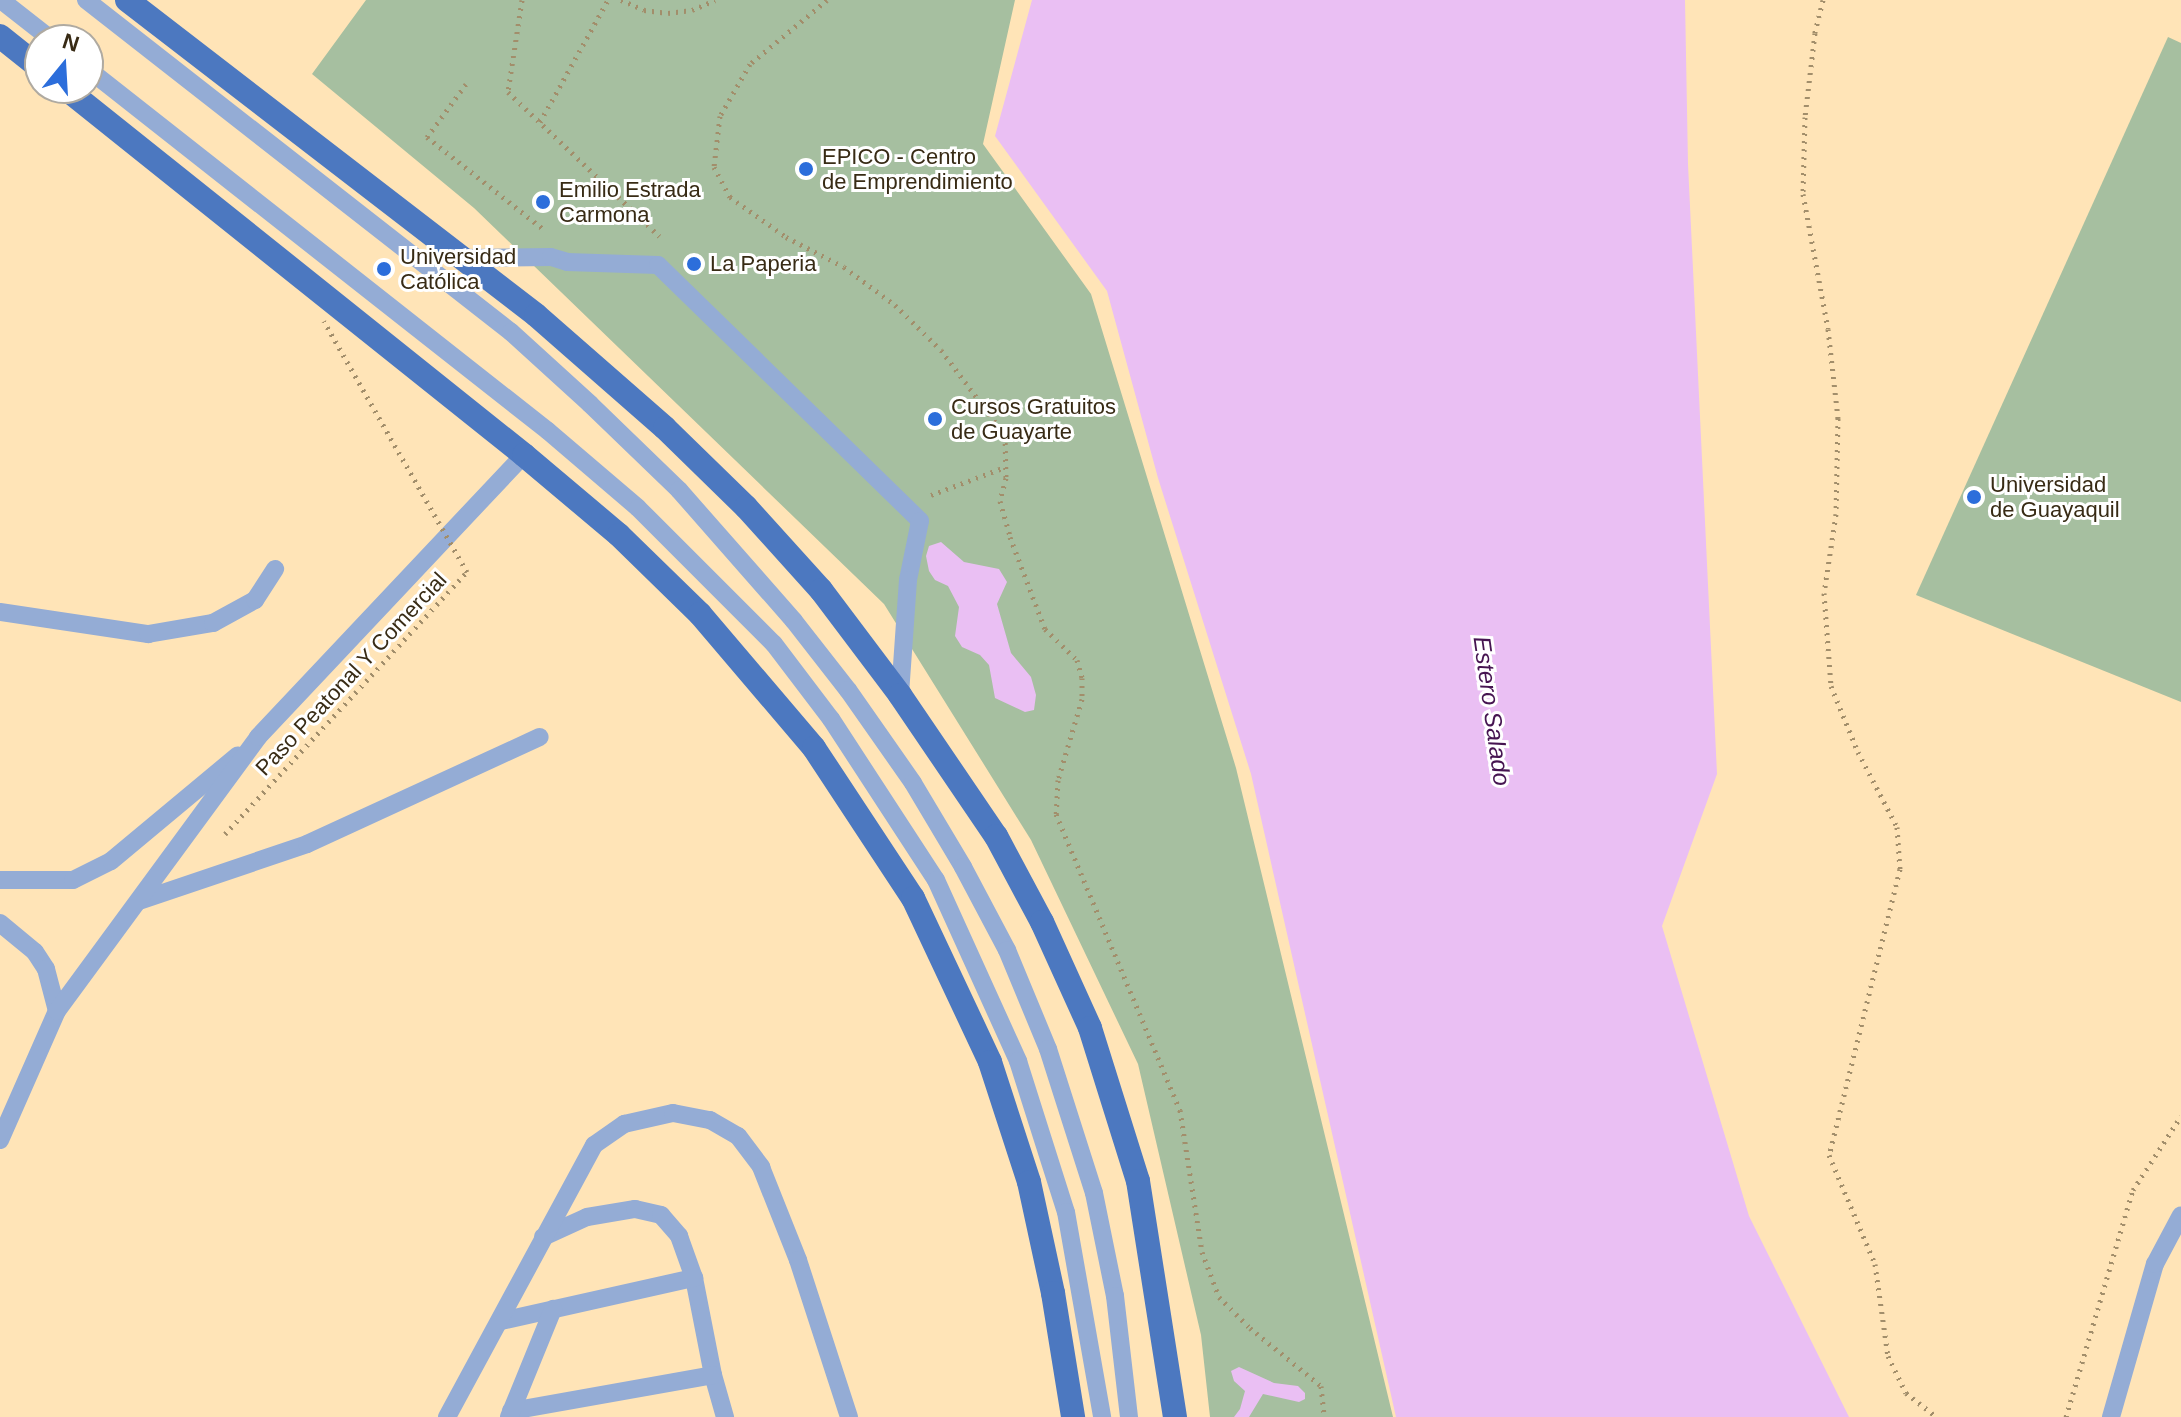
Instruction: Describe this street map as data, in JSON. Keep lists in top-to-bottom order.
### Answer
{
  "streets": {
    "path": ["Paso Peatonal Y Comercial"]
  },
  "water": ["Estero Salado"],
  "places": [
    "EPICO - Centro de Emprendimiento",
    "Emilio Estrada Carmona",
    "La Paperia",
    "Universidad Católica",
    "Cursos Gratuitos de Guayarte",
    "Universidad de Guayaquil"
  ],
  "north": "top"
}
